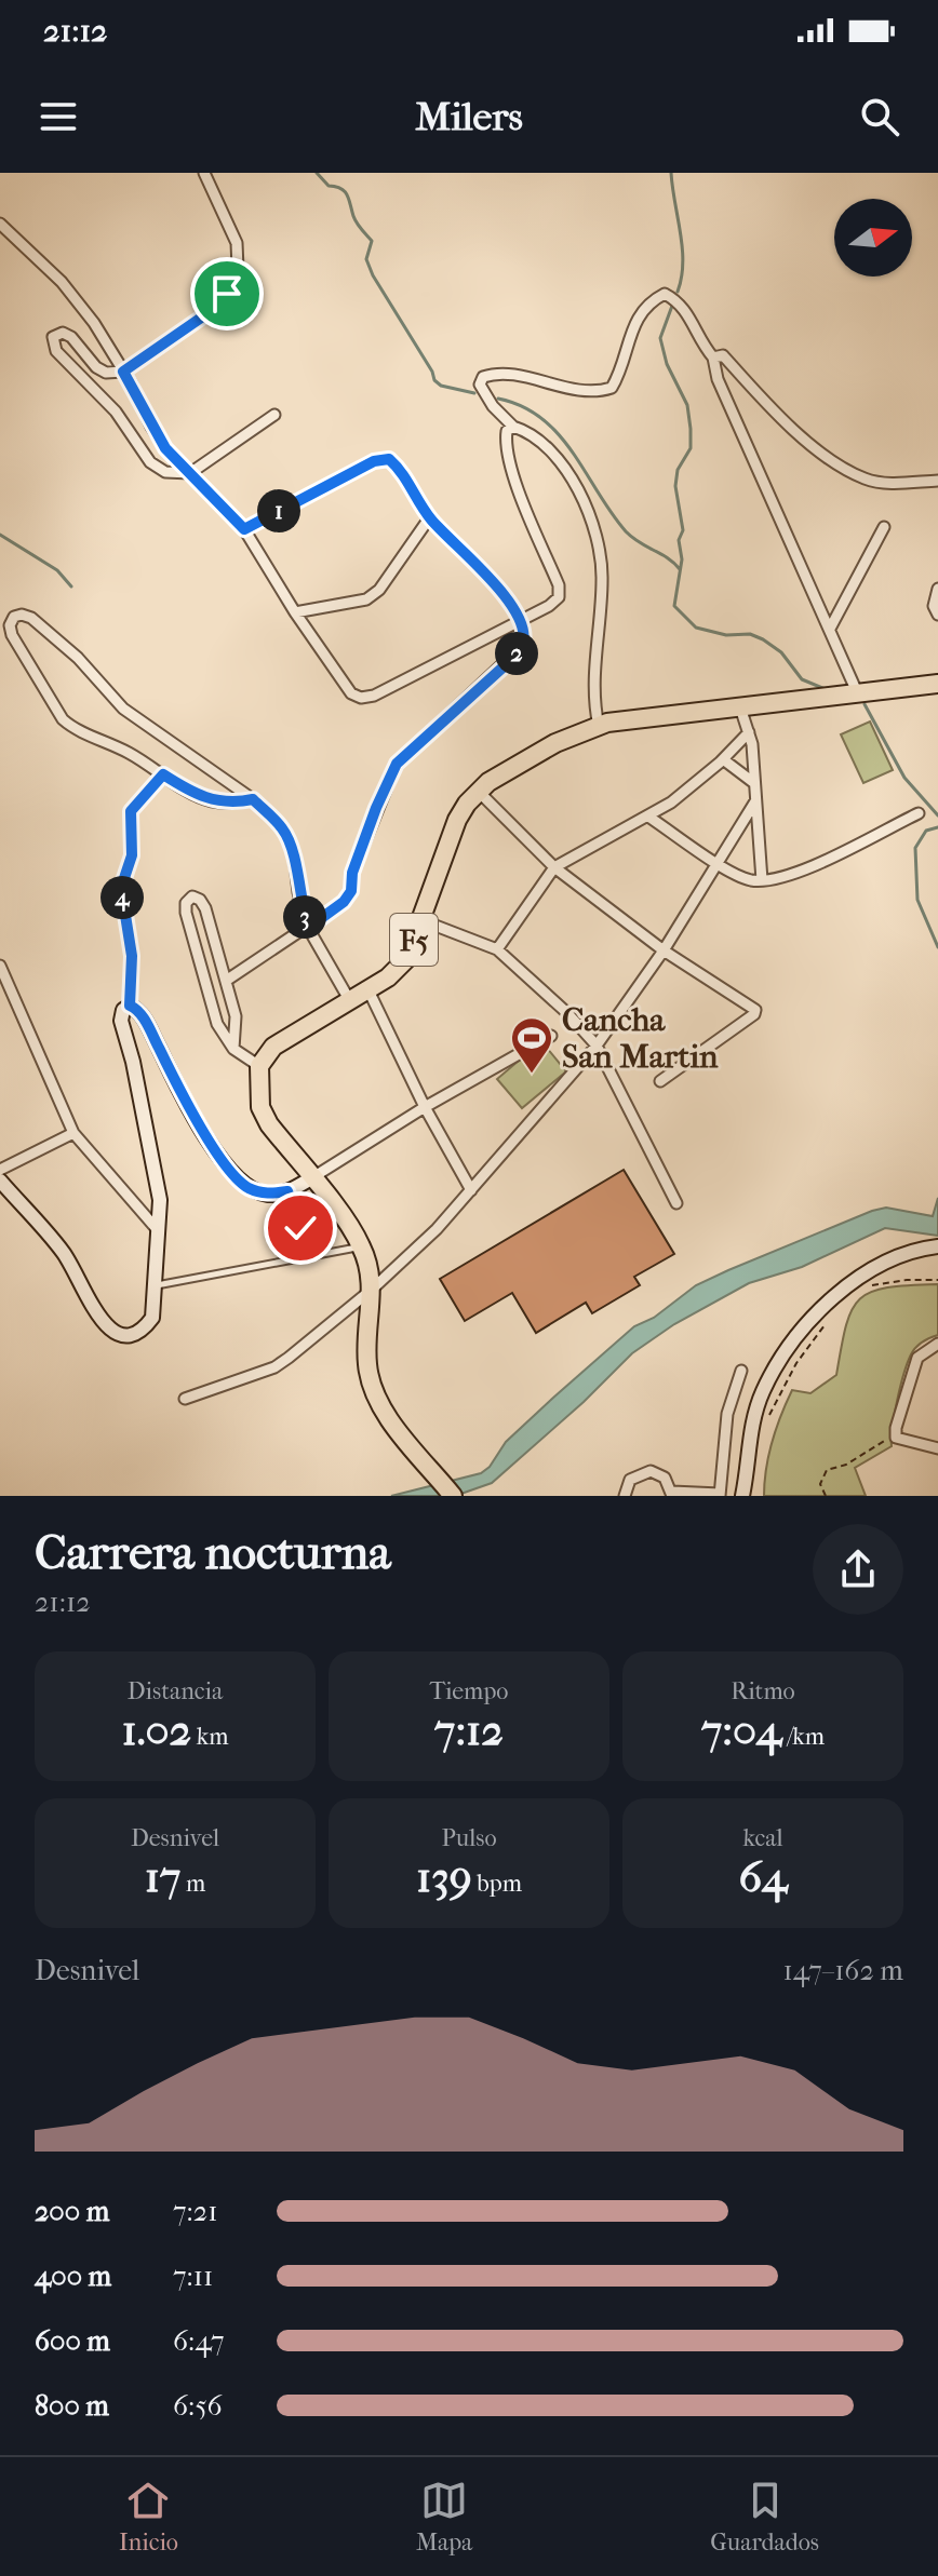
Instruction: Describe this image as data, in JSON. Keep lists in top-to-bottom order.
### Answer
{
  "streets": {
    "highway": ["F5"]
  },
  "places": {
    "sports": ["Cancha San Martin"]
  },
  "north": "right",
  "page": {
    "status": "21:12",
    "header": "Milers",
    "pins": [
      "1",
      "2",
      "4",
      "3"
    ],
    "heading": ["Carrera nocturna", "21:12"],
    "stats": [
      ["Distancia", "1.02 km"],
      ["Tiempo", "7:12"],
      ["Ritmo", "7:04 /km"],
      ["Desnivel", "17 m"],
      ["Pulso", "139 bpm"],
      ["kcal", "64"]
    ],
    "chart": ["Desnivel", "147–162 m"],
    "list": [
      {
        "name": "200 m",
        "note": "7:21"
      },
      {
        "name": "400 m",
        "note": "7:11"
      },
      {
        "name": "600 m",
        "note": "6:47"
      },
      {
        "name": "800 m",
        "note": "6:56"
      }
    ],
    "tabs": ["Inicio", "Mapa", "Guardados"]
  }
}
